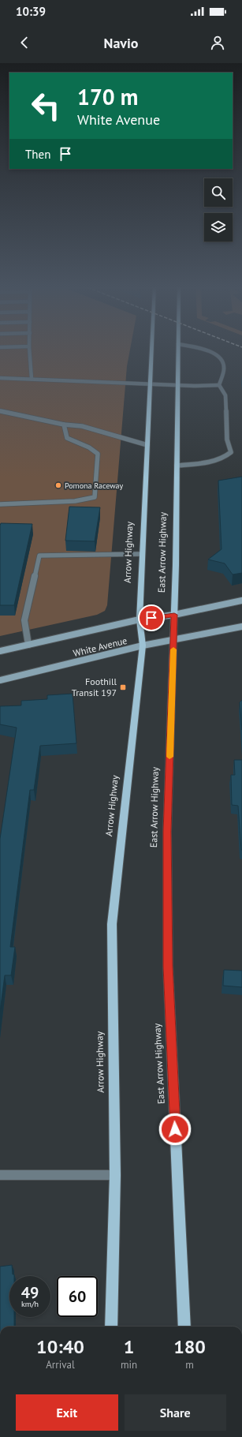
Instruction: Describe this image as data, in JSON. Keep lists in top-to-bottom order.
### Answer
{
  "streets": {
    "main road": ["Arrow Highway", "East Arrow Highway", "White Avenue"]
  },
  "crossings": [
    ["Arrow Highway", "White Avenue"],
    ["East Arrow Highway", "White Avenue"]
  ],
  "places": {
    "other": ["Pomona Raceway"],
    "transit": ["Foothill Transit 197"]
  },
  "page": {
    "status": "10:39",
    "header": "Navio",
    "turn": ["170 m", "White Avenue"],
    "then": "Then",
    "speed": "49 km/h",
    "limit": "60",
    "eta": [
      "10:40",
      "Arrival",
      "1",
      "min",
      "180",
      "m"
    ],
    "buttons": ["Exit", "Share"]
  }
}
